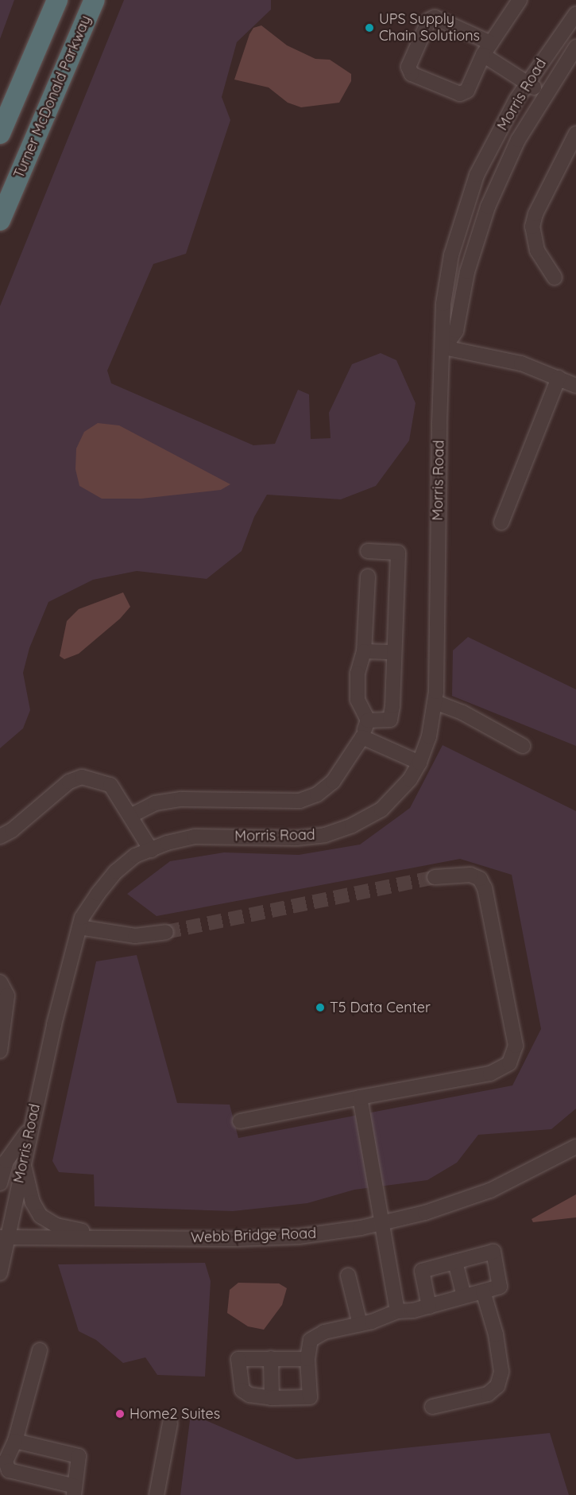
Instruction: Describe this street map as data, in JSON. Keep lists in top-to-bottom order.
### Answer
{
  "streets": {
    "highway": ["Turner McDonald Parkway"],
    "street": ["Morris Road", "Webb Bridge Road"]
  },
  "crossings": [
    ["Morris Road", "Webb Bridge Road"]
  ],
  "places": ["UPS Supply Chain Solutions", "T5 Data Center", "Home2 Suites"]
}
